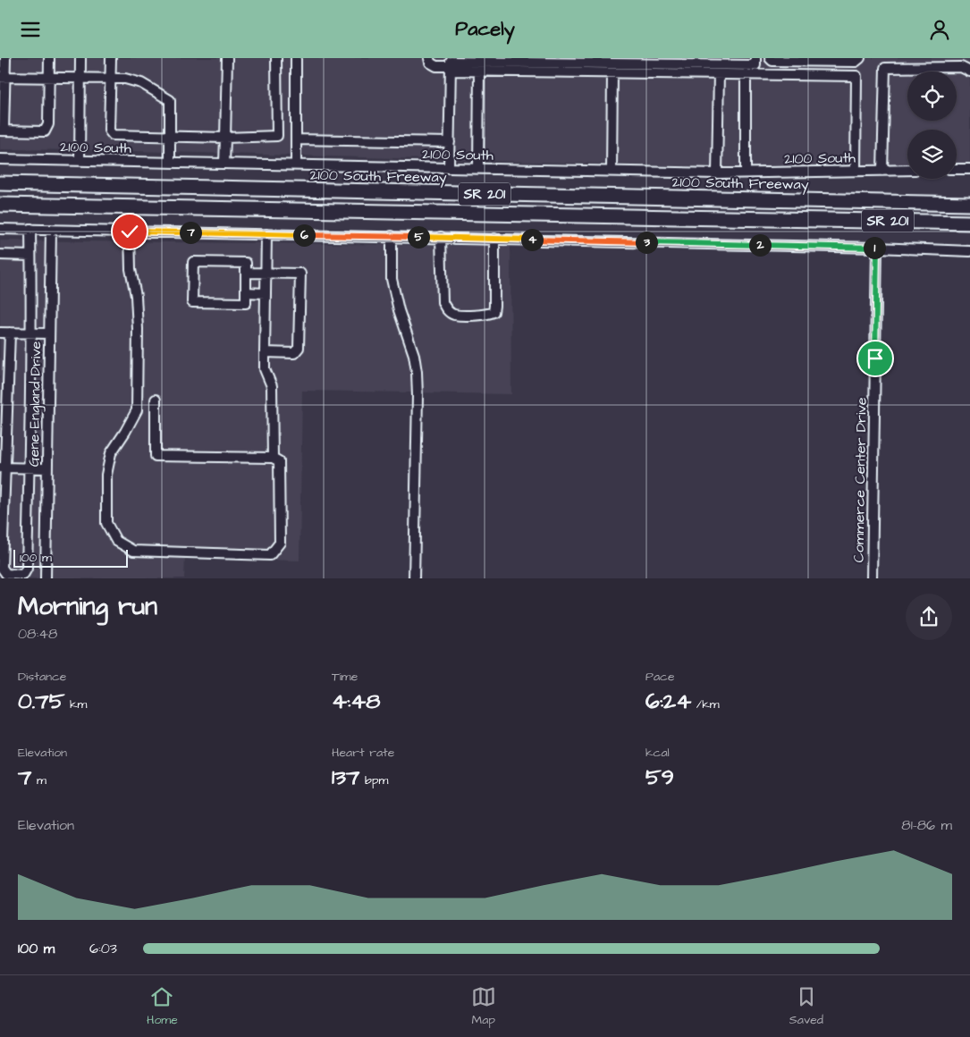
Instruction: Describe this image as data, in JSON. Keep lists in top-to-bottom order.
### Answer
{
  "streets": {
    "highway": ["2100 South Freeway", "SR 201"],
    "street": ["2100 South", "Gene England Drive", "Commerce Center Drive"]
  },
  "scale_bar": "100 m",
  "page": {
    "header": "Pacely",
    "pins": [
      "7",
      "6",
      "5",
      "4",
      "3",
      "2",
      "1"
    ],
    "scale": "100 m",
    "heading": ["Morning run", "08:48"],
    "stats": [
      ["Distance", "0.75 km"],
      ["Time", "4:48"],
      ["Pace", "6:24 /km"],
      ["Elevation", "7 m"],
      ["Heart rate", "137 bpm"],
      ["kcal", "59"]
    ],
    "chart": ["Elevation", "81–86 m"],
    "list": [
      {
        "name": "100 m",
        "note": "6:03"
      }
    ],
    "tabs": ["Home", "Map", "Saved"]
  }
}
